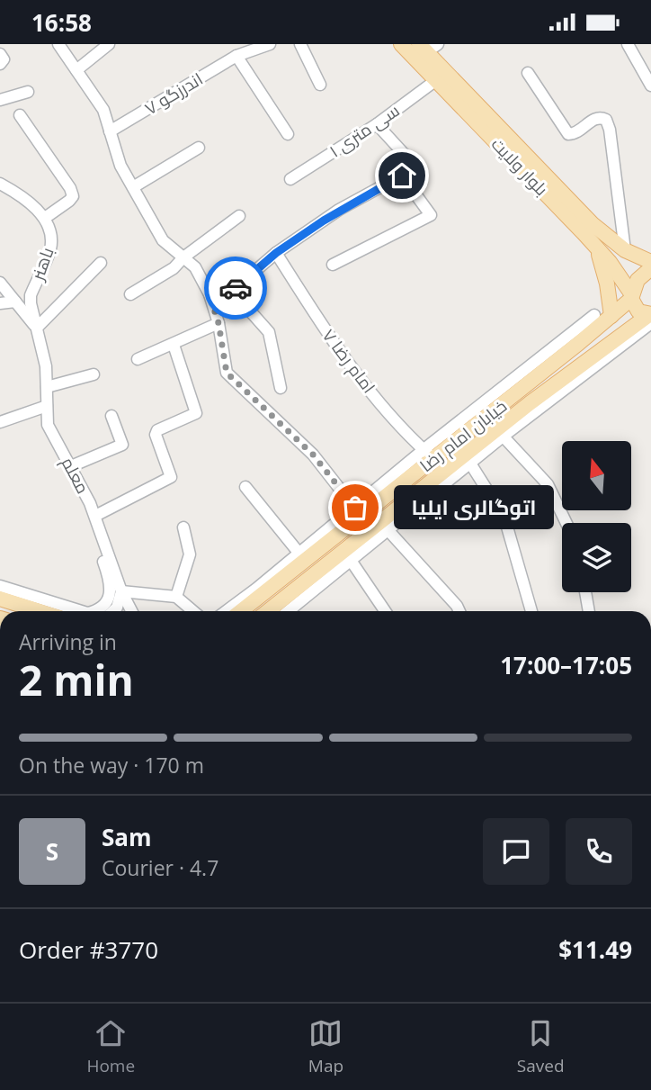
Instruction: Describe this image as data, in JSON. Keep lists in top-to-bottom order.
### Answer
{
  "streets": {
    "main road": ["بلوار ولایت", "خیابان امام رضا"],
    "street": [
      "اندرزگو ۷",
      "سی متری ۱",
      "باهنر",
      "امام رضا ۷",
      "معلم"
    ]
  },
  "crossings": [
    ["سی متری ۱", "بلوار ولایت"],
    ["بلوار ولایت", "خیابان امام رضا"],
    ["باهنر", "معلم"],
    ["امام رضا ۷", "خیابان امام رضا"]
  ],
  "places": ["اتوگالری ایلیا"],
  "north": "top",
  "page": {
    "status": "16:58",
    "bubble": "اتوگالری ایلیا",
    "heading": ["2 min", "Arriving in", "17:00–17:05"],
    "panel": [
      "Sam",
      "Courier · 4.7",
      "Order #3770",
      "$11.49"
    ],
    "bar": "On the way · 170 m",
    "round": "S",
    "tabs": ["Home", "Map", "Saved"]
  }
}
